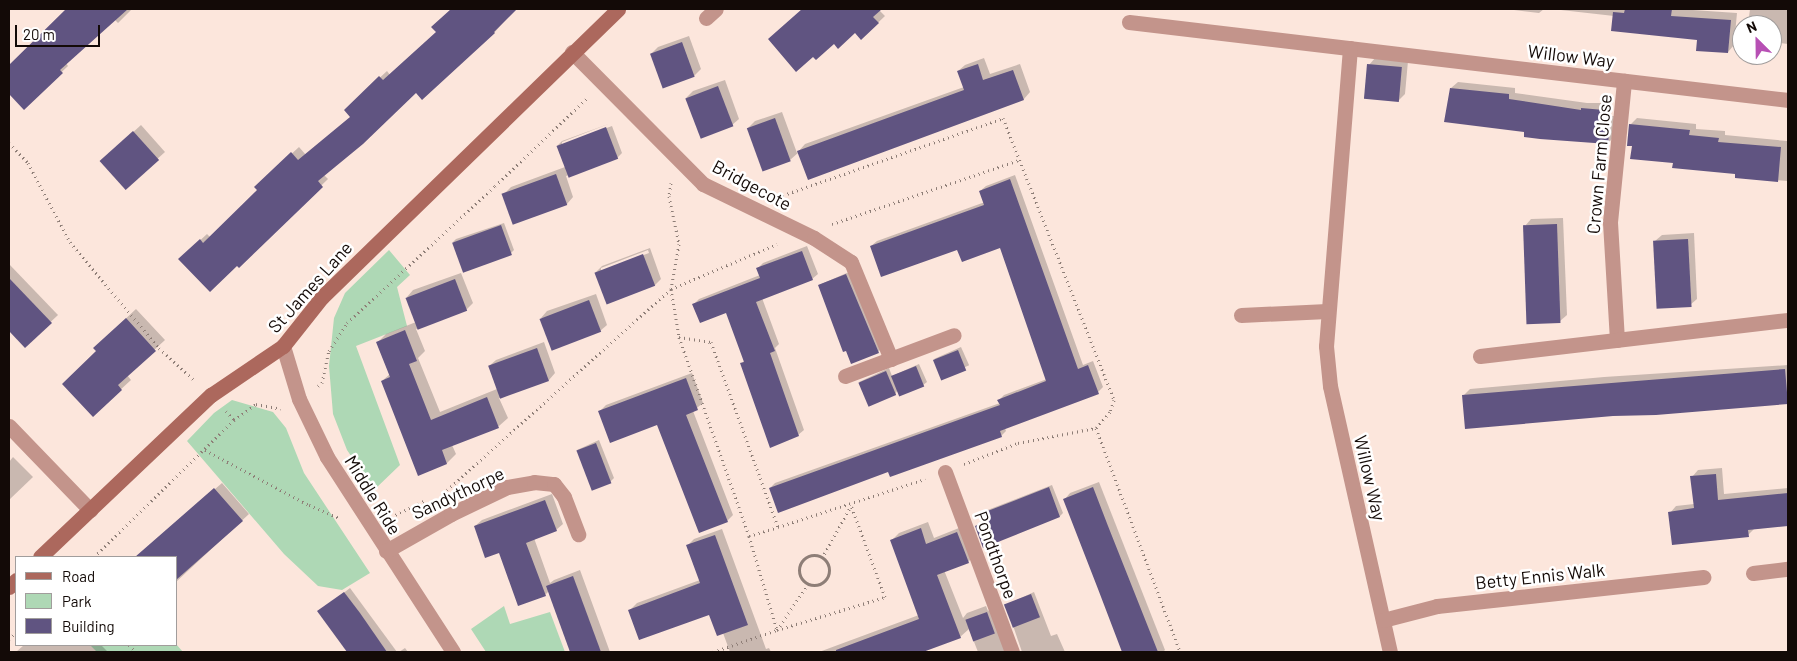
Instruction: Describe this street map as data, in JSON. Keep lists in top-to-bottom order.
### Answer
{
  "streets": {
    "street": [
      "Willow Way",
      "Crown Farm Close",
      "Bridgecote",
      "St James Lane",
      "Sandythorpe",
      "Middle Ride",
      "Pondthorpe",
      "Betty Ennis Walk"
    ]
  },
  "crossings": [
    ["Willow Way", "Crown Farm Close"],
    ["Willow Way", "Betty Ennis Walk"],
    ["Bridgecote", "St James Lane"],
    ["St James Lane", "Middle Ride"],
    ["Sandythorpe", "Middle Ride"]
  ],
  "legend": ["Road", "Park", "Building"],
  "scale_bar": "20 m",
  "north": "top left"
}
